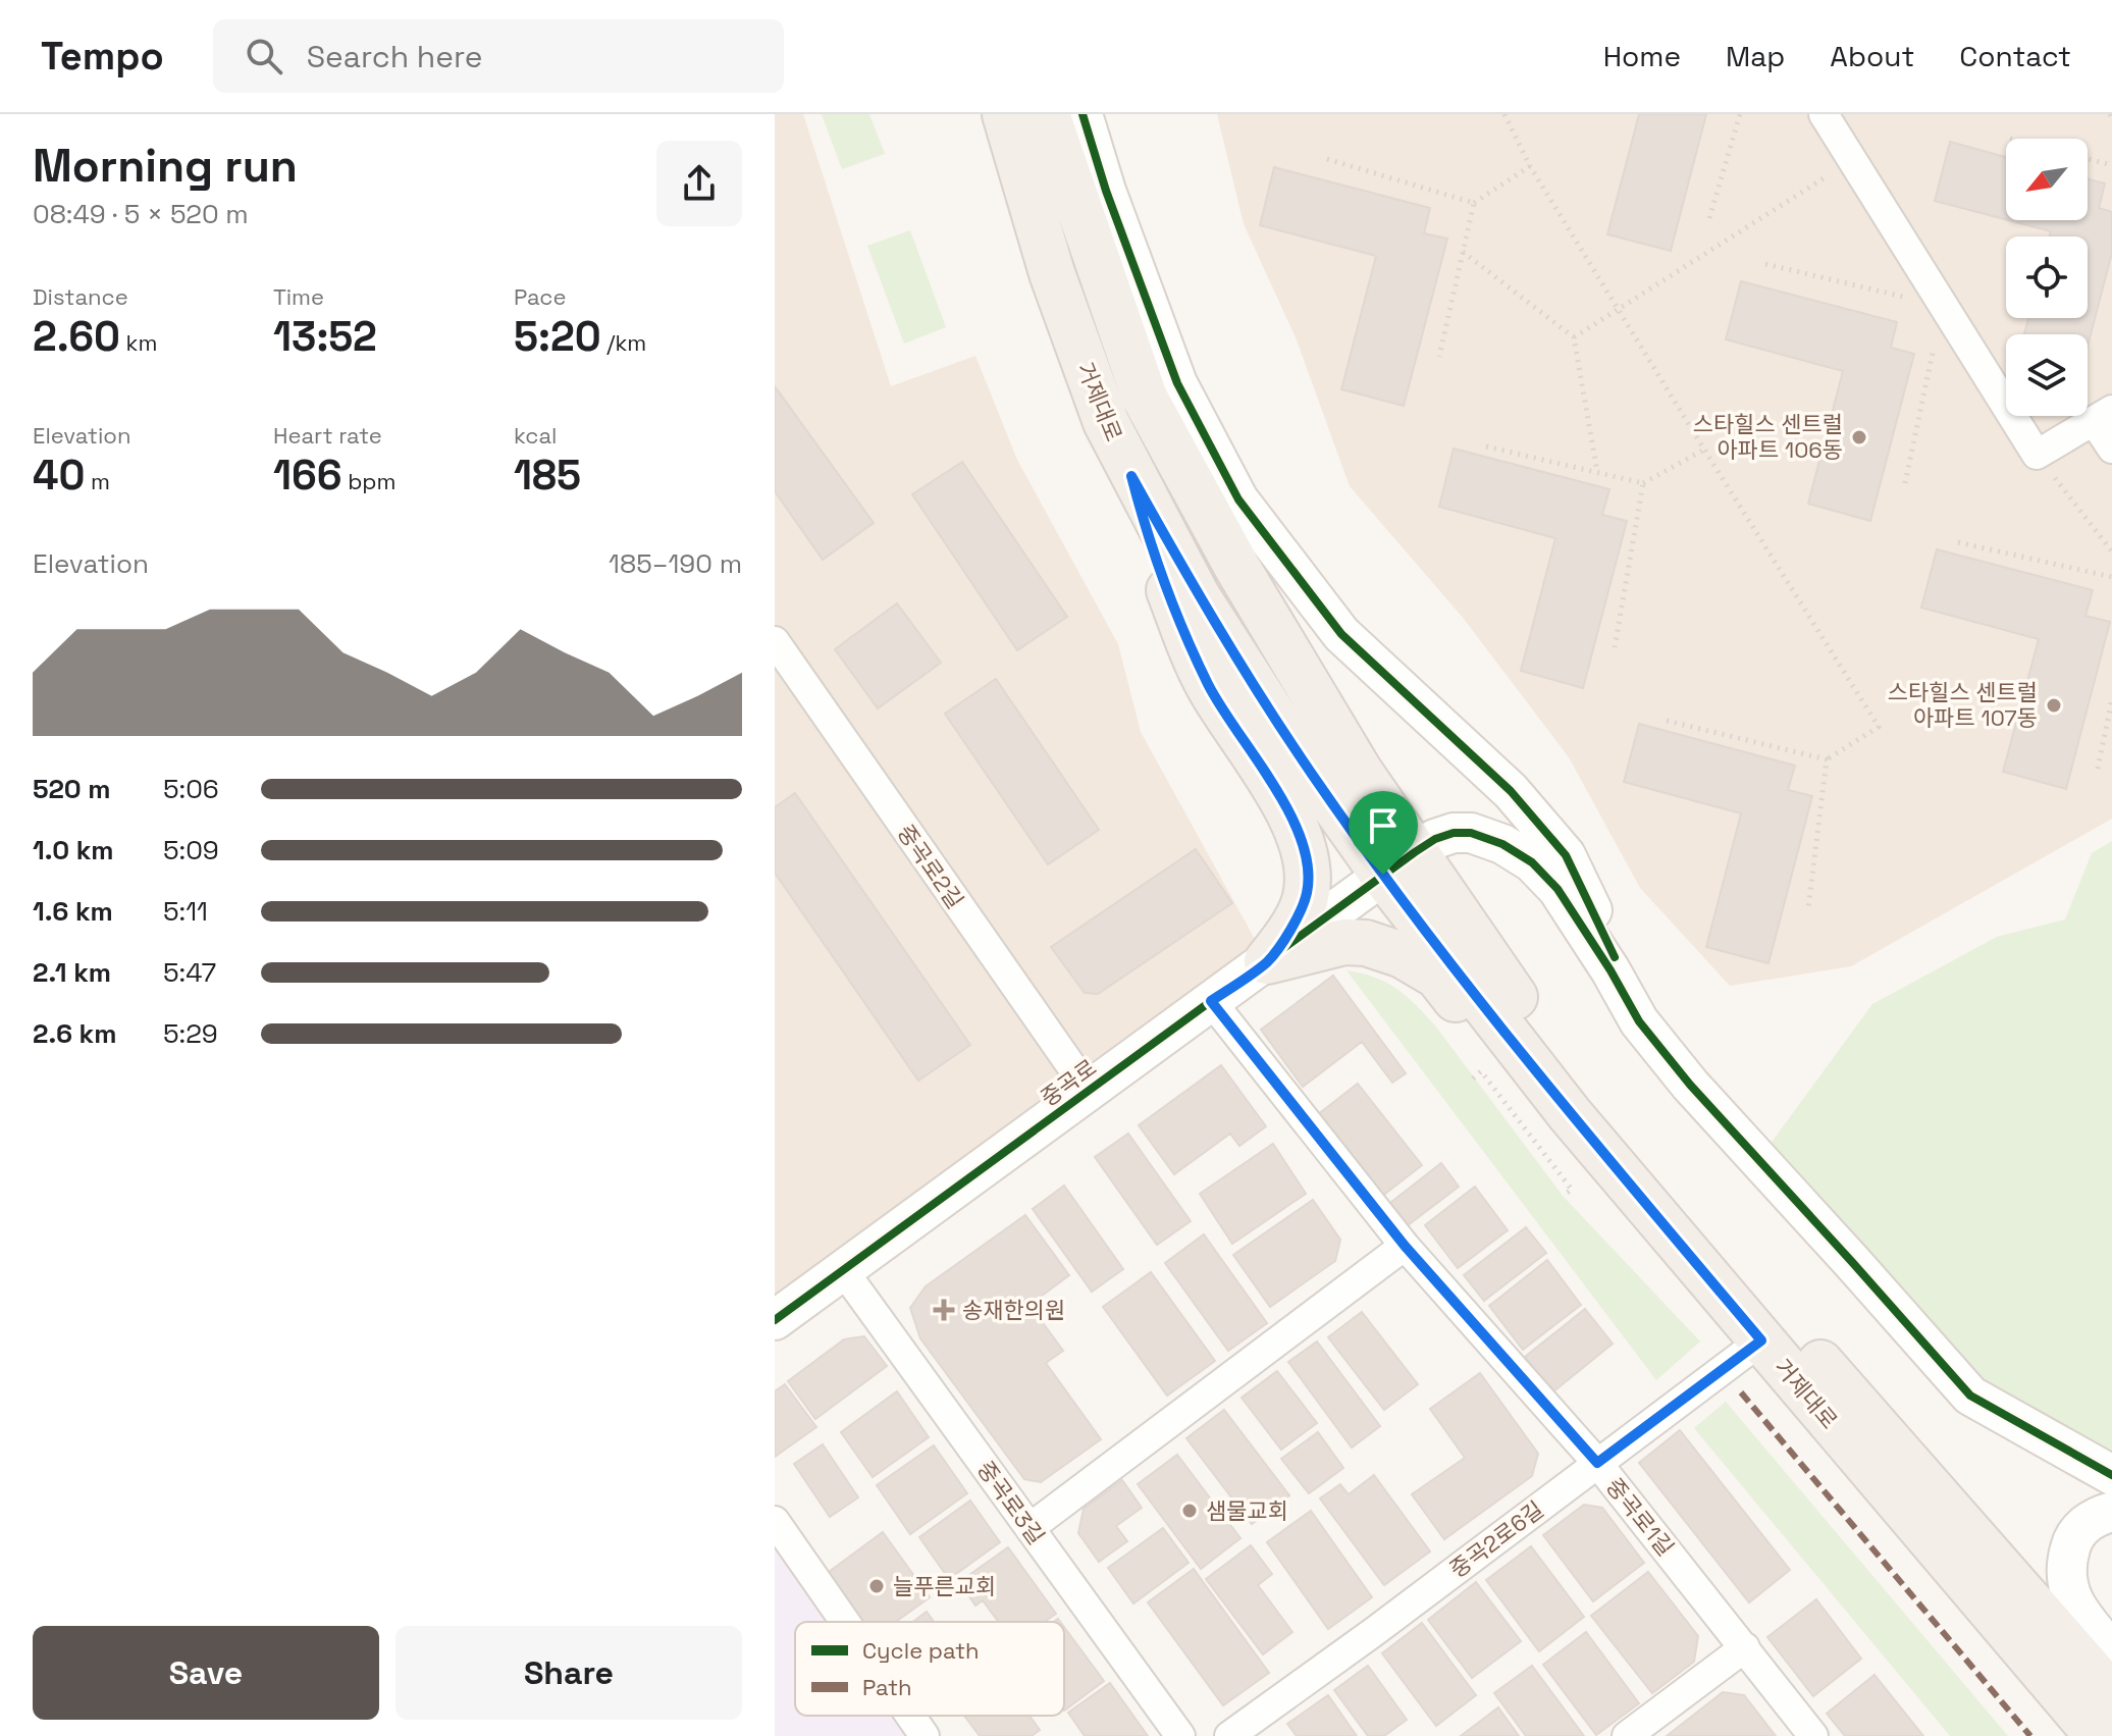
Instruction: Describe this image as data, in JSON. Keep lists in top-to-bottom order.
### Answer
{
  "streets": {
    "main road": ["거제대로"],
    "street": [
      "중곡로2길",
      "중곡로",
      "중곡로3길",
      "중곡로1길",
      "중곡2로6길"
    ]
  },
  "crossings": [
    ["거제대로", "중곡로"],
    ["거제대로", "중곡2로6길"],
    ["중곡로2길", "중곡로"],
    ["중곡로", "중곡로3길"],
    ["중곡로", "중곡로1길"],
    ["중곡로1길", "중곡2로6길"]
  ],
  "places": {
    "other": [
      "스타힐스 센트럴 아파트 106동",
      "스타힐스 센트럴 아파트 107동",
      "샘물교회",
      "늘푸른교회"
    ],
    "health": ["송재한의원"]
  },
  "legend": ["Cycle path", "Path"],
  "north": "bottom left",
  "page": {
    "header": "Tempo",
    "search": "Search here",
    "nav": [
      "Home",
      "Map",
      "About",
      "Contact"
    ],
    "heading": ["Morning run", "08:49 · 5 × 520 m"],
    "stats": [
      ["Distance", "2.60 km"],
      ["Time", "13:52"],
      ["Pace", "5:20 /km"],
      ["Elevation", "40 m"],
      ["Heart rate", "166 bpm"],
      ["kcal", "185"]
    ],
    "chart": ["Elevation", "185–190 m"],
    "list": [
      {
        "name": "520 m",
        "note": "5:06"
      },
      {
        "name": "1.0 km",
        "note": "5:09"
      },
      {
        "name": "1.6 km",
        "note": "5:11"
      },
      {
        "name": "2.1 km",
        "note": "5:47"
      },
      {
        "name": "2.6 km",
        "note": "5:29"
      }
    ],
    "buttons": ["Save", "Share"]
  }
}
